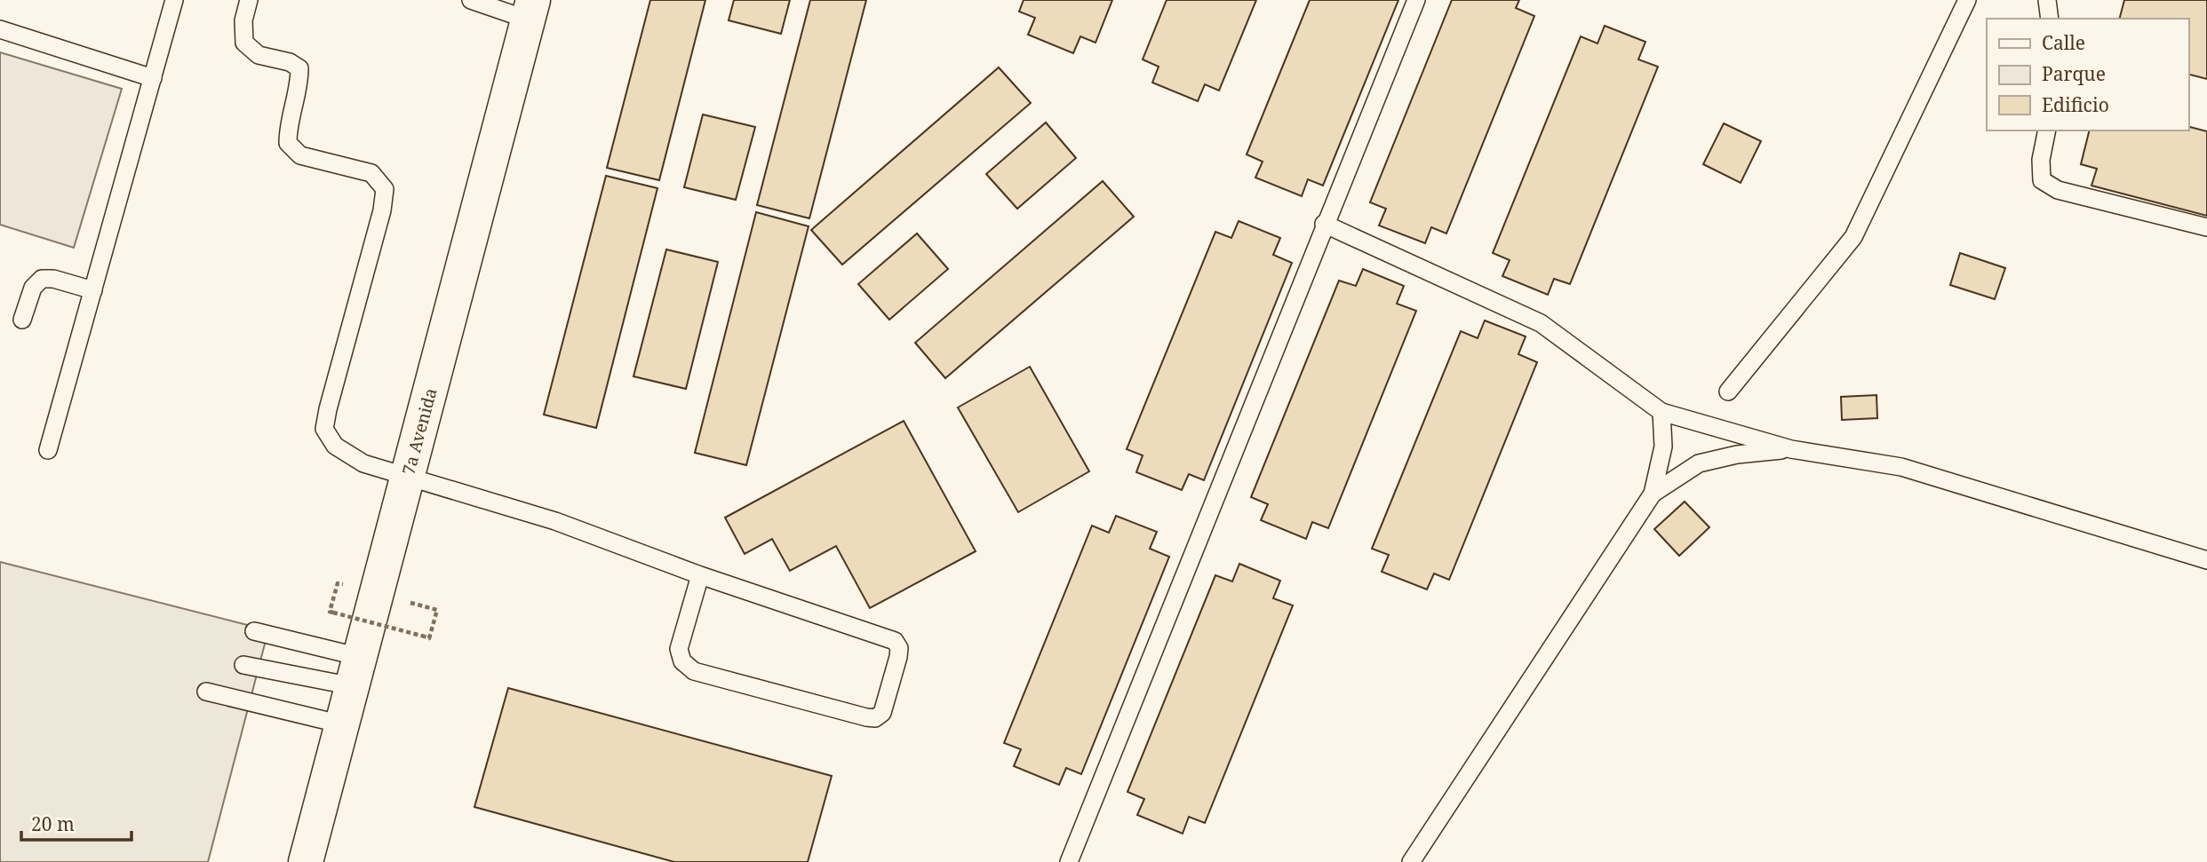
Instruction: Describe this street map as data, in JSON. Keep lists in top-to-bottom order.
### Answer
{
  "streets": {
    "main road": ["7a Avenida"]
  },
  "legend": ["Calle", "Parque", "Edificio"],
  "scale_bar": "20 m"
}
